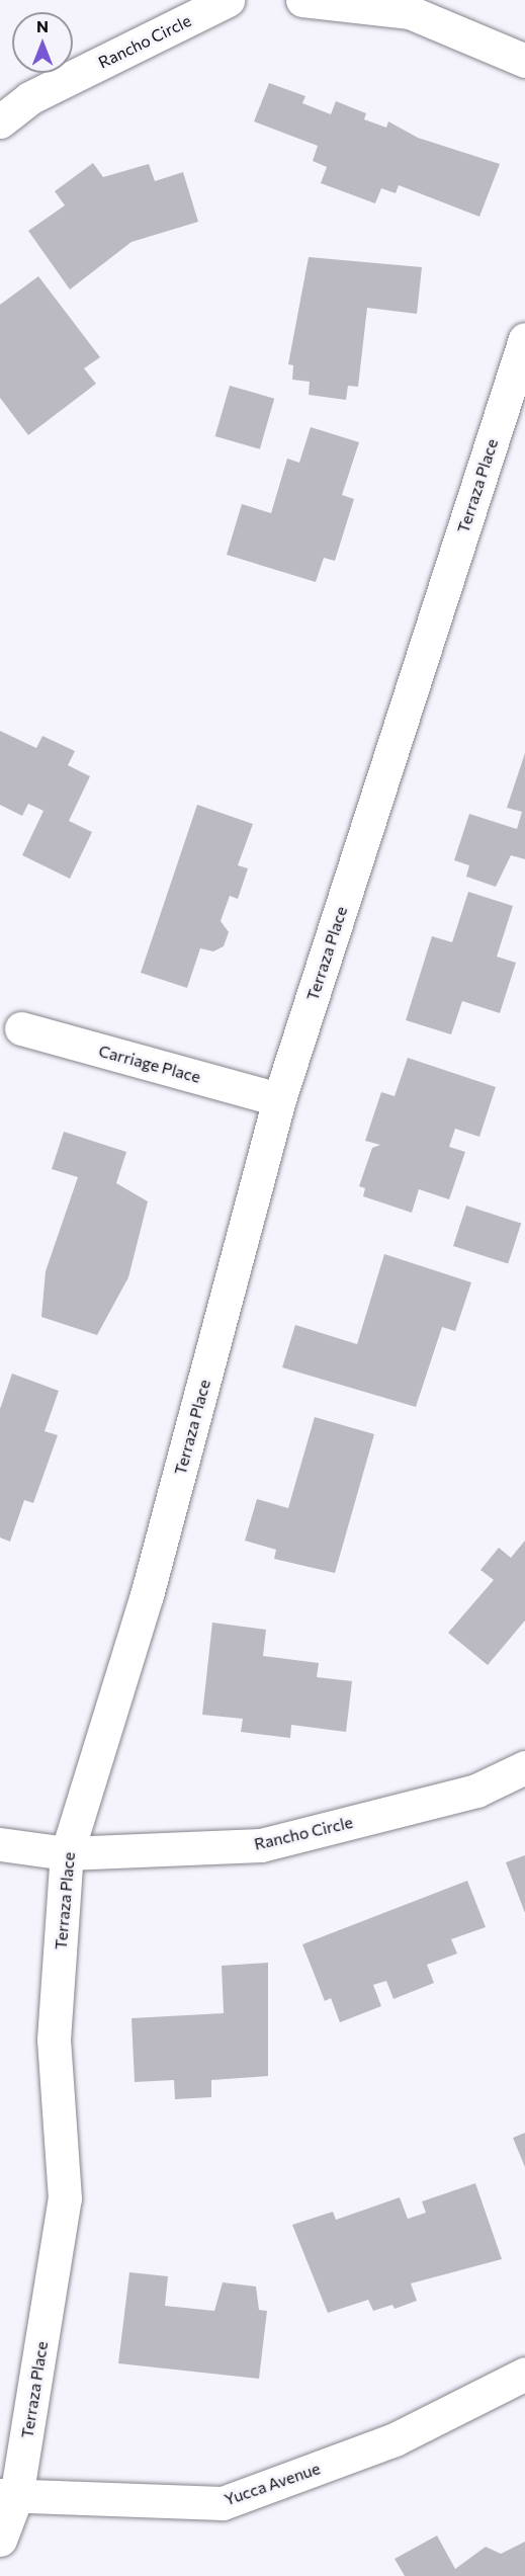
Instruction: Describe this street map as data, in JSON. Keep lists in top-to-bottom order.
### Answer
{
  "streets": {
    "street": [
      "Rancho Circle",
      "Terraza Place",
      "Carriage Place",
      "Yucca Avenue"
    ]
  },
  "crossings": [
    ["Rancho Circle", "Terraza Place"],
    ["Terraza Place", "Carriage Place"],
    ["Terraza Place", "Yucca Avenue"]
  ],
  "north": "top"
}
